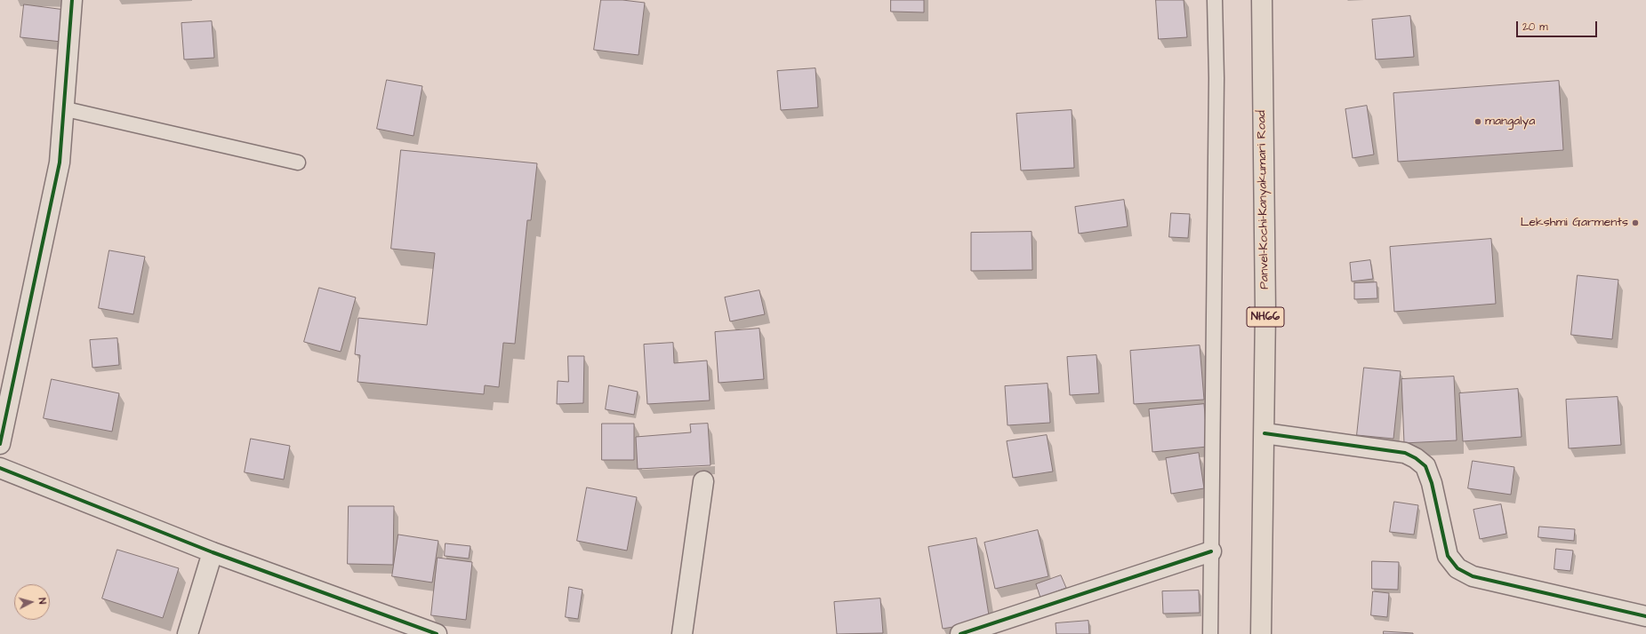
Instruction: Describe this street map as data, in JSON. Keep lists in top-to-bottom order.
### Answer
{
  "streets": {
    "highway": ["Panvel-Kochi-Kanyakumari Road", "NH66"]
  },
  "places": ["mangalya", "Lekshmi Garments"],
  "scale_bar": "20 m",
  "north": "right"
}
